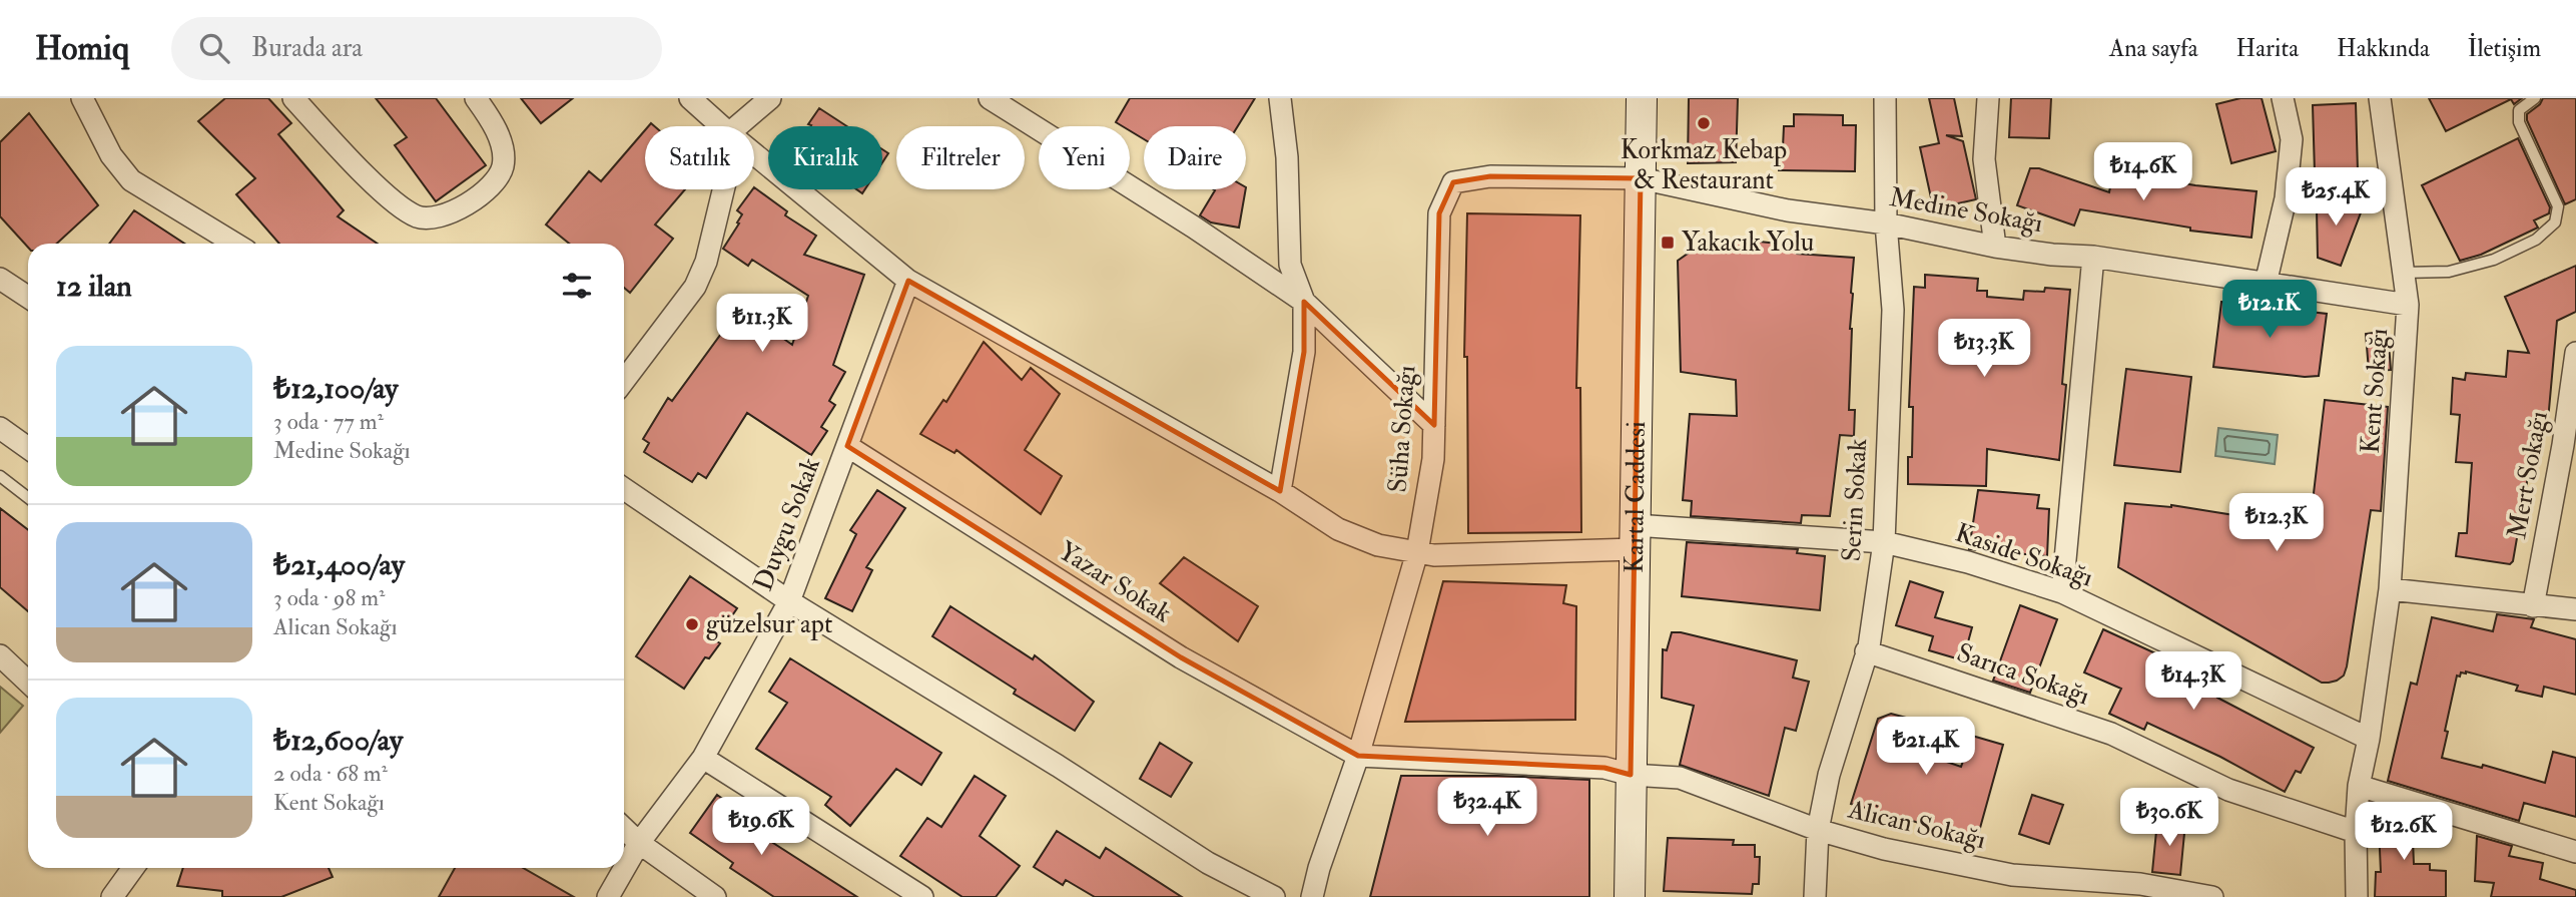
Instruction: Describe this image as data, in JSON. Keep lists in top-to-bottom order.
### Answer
{
  "streets": {
    "main road": ["Kartal Caddesi"],
    "street": [
      "Medine Sokağı",
      "Kent Sokağı",
      "Süha Sokağı",
      "Mert Sokağı",
      "Serin Sokak",
      "Duygu Sokak",
      "Kaside Sokağı",
      "Yazar Sokak",
      "Sarıca Sokağı",
      "Alican Sokağı"
    ]
  },
  "crossings": [
    ["Medine Sokağı", "Kent Sokağı"],
    ["Medine Sokağı", "Süha Sokağı"],
    ["Medine Sokağı", "Kartal Caddesi"],
    ["Medine Sokağı", "Serin Sokak"],
    ["Kent Sokağı", "Kaside Sokağı"],
    ["Kent Sokağı", "Sarıca Sokağı"],
    ["Süha Sokağı", "Kartal Caddesi"],
    ["Süha Sokağı", "Kaside Sokağı"],
    ["Süha Sokağı", "Yazar Sokak"],
    ["Süha Sokağı", "Alican Sokağı"],
    ["Kartal Caddesi", "Kaside Sokağı"],
    ["Kartal Caddesi", "Alican Sokağı"],
    ["Serin Sokak", "Kaside Sokağı"],
    ["Serin Sokak", "Sarıca Sokağı"],
    ["Serin Sokak", "Alican Sokağı"],
    ["Duygu Sokak", "Kaside Sokağı"],
    ["Duygu Sokak", "Yazar Sokak"],
    ["Yazar Sokak", "Alican Sokağı"]
  ],
  "places": {
    "other": ["Korkmaz Kebap & Restaurant", "güzelsur apt"],
    "transit": ["Yakacık Yolu"]
  },
  "page": {
    "header": "Homiq",
    "search": "Burada ara",
    "nav": [
      "Ana sayfa",
      "Harita",
      "Hakkında",
      "İletişim"
    ],
    "chip": [
      "Satılık",
      "Kiralık",
      "Filtreler",
      "Yeni",
      "Daire"
    ],
    "price": [
      "₺14.6K",
      "₺25.4K",
      "₺12.1K",
      "₺11.3K",
      "₺13.3K",
      "₺12.3K",
      "₺14.3K",
      "₺21.4K",
      "₺32.4K",
      "₺30.6K",
      "₺19.6K",
      "₺12.6K"
    ],
    "heading": "12 ilan",
    "list": [
      {
        "name": "₺12,100/ay",
        "note": "3 oda · 77 m² · Medine Sokağı"
      },
      {
        "name": "₺21,400/ay",
        "note": "3 oda · 98 m² · Alican Sokağı"
      },
      {
        "name": "₺12,600/ay",
        "note": "2 oda · 68 m² · Kent Sokağı"
      }
    ]
  }
}
